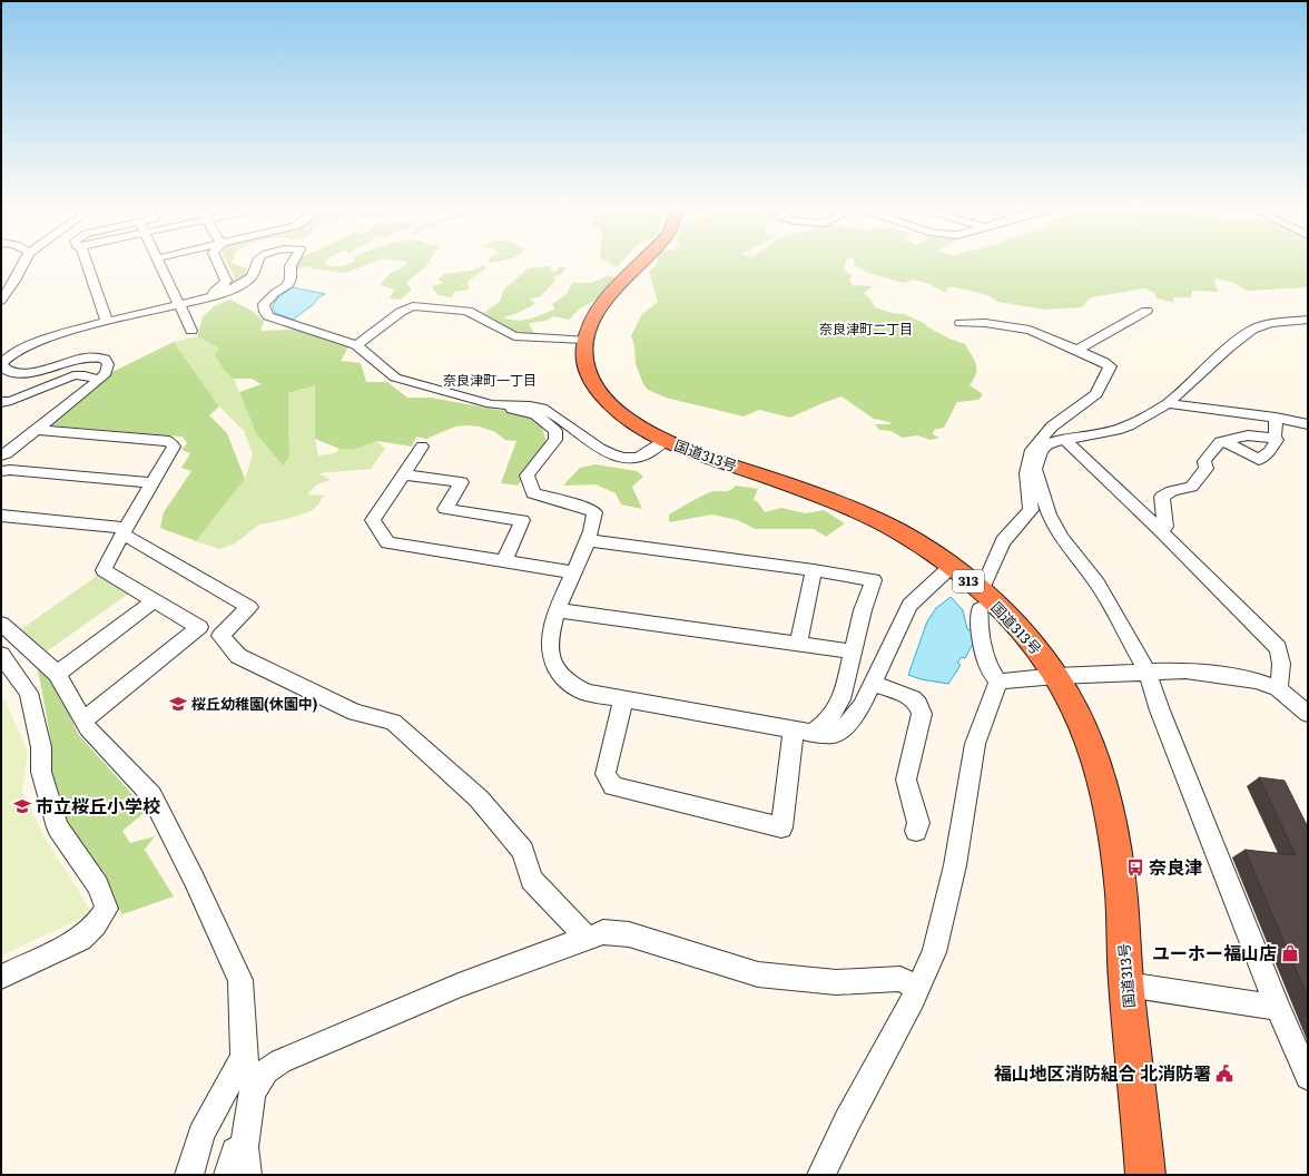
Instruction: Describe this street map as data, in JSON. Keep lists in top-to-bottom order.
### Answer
{
  "streets": {
    "highway": ["国道313号", "313"]
  },
  "districts": ["奈良津町二丁目", "奈良津町一丁目"],
  "places": {
    "school or university": ["桜丘幼稚園(休園中)", "市立桜丘小学校"],
    "bus stop": ["奈良津"],
    "shop": ["ユーホー福山店"],
    "public building": ["福山地区消防組合 北消防署"]
  }
}
